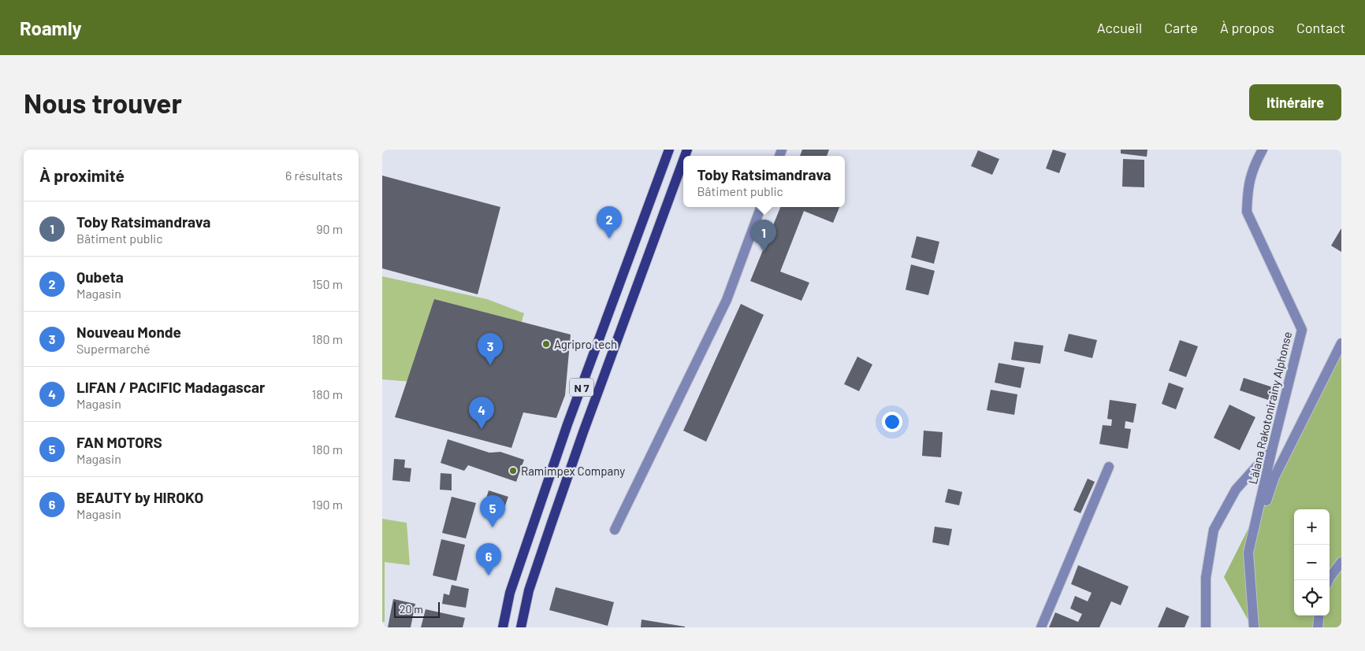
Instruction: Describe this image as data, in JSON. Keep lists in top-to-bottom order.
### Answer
{
  "streets": {
    "main road": ["N 7"],
    "street": ["Làlana Rakotonirainy Alphonse"]
  },
  "places": ["Agripro tech", "Ramimpex Company"],
  "scale_bar": "20 m",
  "page": {
    "header": "Roamly",
    "nav": [
      "Accueil",
      "Carte",
      "À propos",
      "Contact"
    ],
    "buttons": "Itinéraire",
    "title": "Nous trouver",
    "heading": ["À proximité", "6 résultats"],
    "popup": ["Toby Ratsimandrava", "Bâtiment public"],
    "list": [
      {
        "mark": "1",
        "name": "Toby Ratsimandrava",
        "note": "Bâtiment public",
        "value": "90 m"
      },
      {
        "mark": "2",
        "name": "Qubeta",
        "note": "Magasin",
        "value": "150 m"
      },
      {
        "mark": "3",
        "name": "Nouveau Monde",
        "note": "Supermarché",
        "value": "180 m"
      },
      {
        "mark": "4",
        "name": "LIFAN / PACIFIC Madagascar",
        "note": "Magasin",
        "value": "180 m"
      },
      {
        "mark": "5",
        "name": "FAN MOTORS",
        "note": "Magasin",
        "value": "180 m"
      },
      {
        "mark": "6",
        "name": "BEAUTY by HIROKO",
        "note": "Magasin",
        "value": "190 m"
      }
    ],
    "pins": [
      "2",
      "1",
      "3",
      "4",
      "5",
      "6"
    ],
    "map_buttons": ["+", "−"],
    "scale": "20 m"
  }
}
